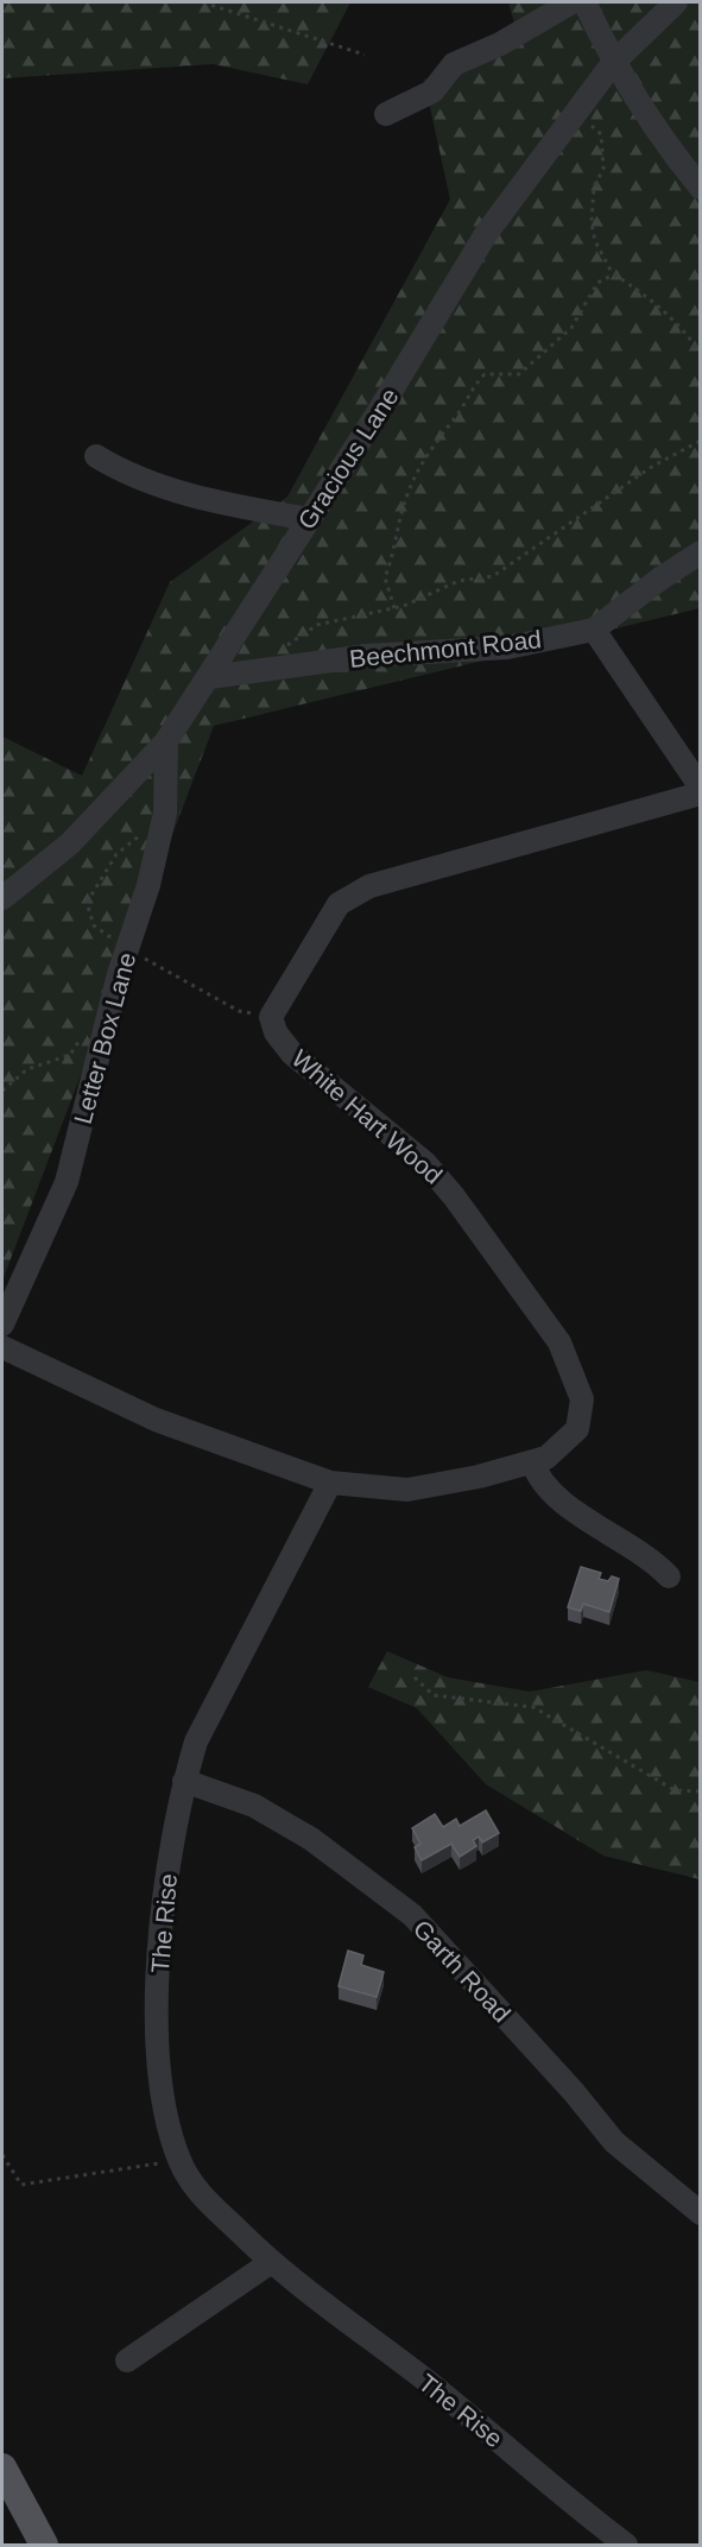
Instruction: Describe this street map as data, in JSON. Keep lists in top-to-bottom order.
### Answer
{
  "streets": {
    "street": [
      "Gracious Lane",
      "Beechmont Road",
      "Letter Box Lane",
      "White Hart Wood",
      "The Rise",
      "Garth Road"
    ]
  },
  "crossings": [
    ["Gracious Lane", "Beechmont Road"],
    ["Gracious Lane", "Letter Box Lane"],
    ["White Hart Wood", "The Rise"],
    ["The Rise", "Garth Road"]
  ]
}
